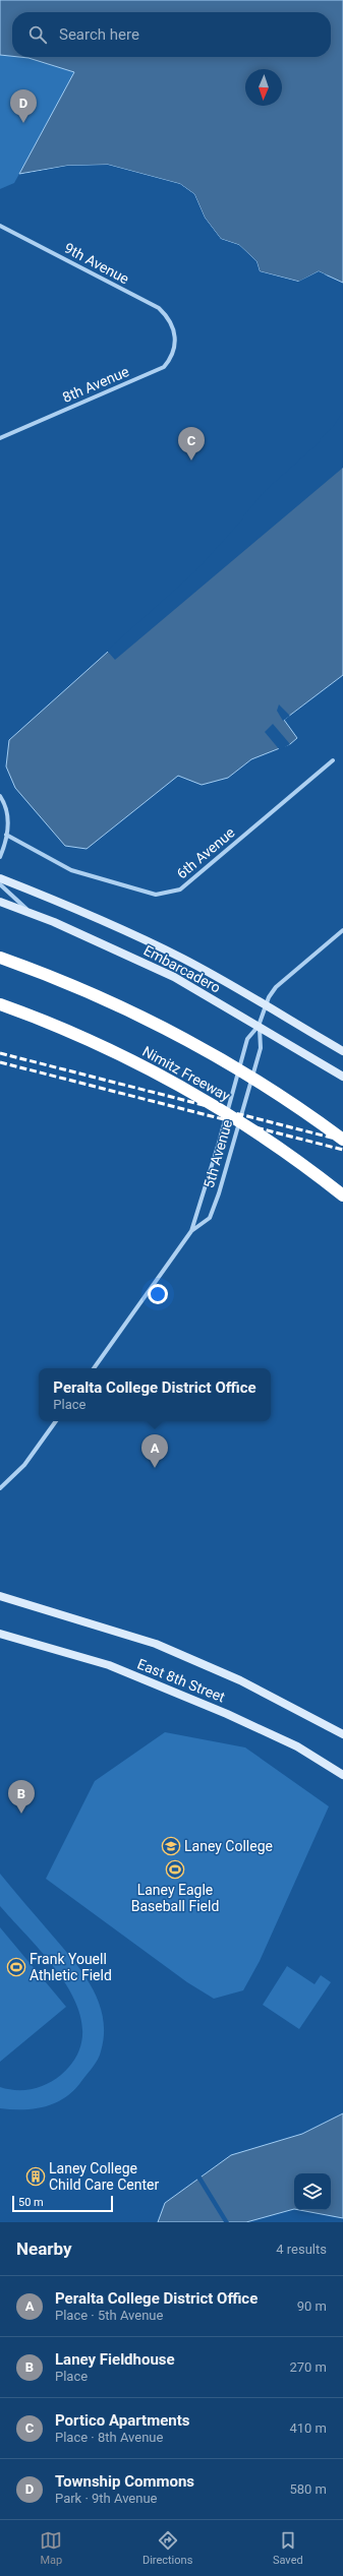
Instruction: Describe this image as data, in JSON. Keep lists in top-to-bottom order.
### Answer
{
  "streets": {
    "highway": ["Nimitz Freeway"],
    "main road": ["Embarcadero", "East 8th Street"],
    "street": [
      "9th Avenue",
      "8th Avenue",
      "6th Avenue",
      "5th Avenue"
    ]
  },
  "crossings": [
    ["9th Avenue", "8th Avenue"],
    ["Embarcadero", "5th Avenue"]
  ],
  "places": {
    "school or university": ["Laney College"],
    "sports": ["Laney Eagle Baseball Field", "Frank Youell Athletic Field"],
    "building": ["Laney College Child Care Center"]
  },
  "scale_bar": "50 m",
  "north": "bottom",
  "page": {
    "search": "Search here",
    "pins": [
      "D",
      "C",
      "A",
      "B"
    ],
    "popup": ["Peralta College District Office", "Place"],
    "scale": "50 m",
    "heading": ["Nearby", "4 results"],
    "list": [
      {
        "mark": "A",
        "name": "Peralta College District Office",
        "note": "Place · 5th Avenue",
        "value": "90 m"
      },
      {
        "mark": "B",
        "name": "Laney Fieldhouse",
        "note": "Place",
        "value": "270 m"
      },
      {
        "mark": "C",
        "name": "Portico Apartments",
        "note": "Place · 8th Avenue",
        "value": "410 m"
      },
      {
        "mark": "D",
        "name": "Township Commons",
        "note": "Park · 9th Avenue",
        "value": "580 m"
      }
    ],
    "nav": ["Map", "Directions", "Saved"]
  }
}
